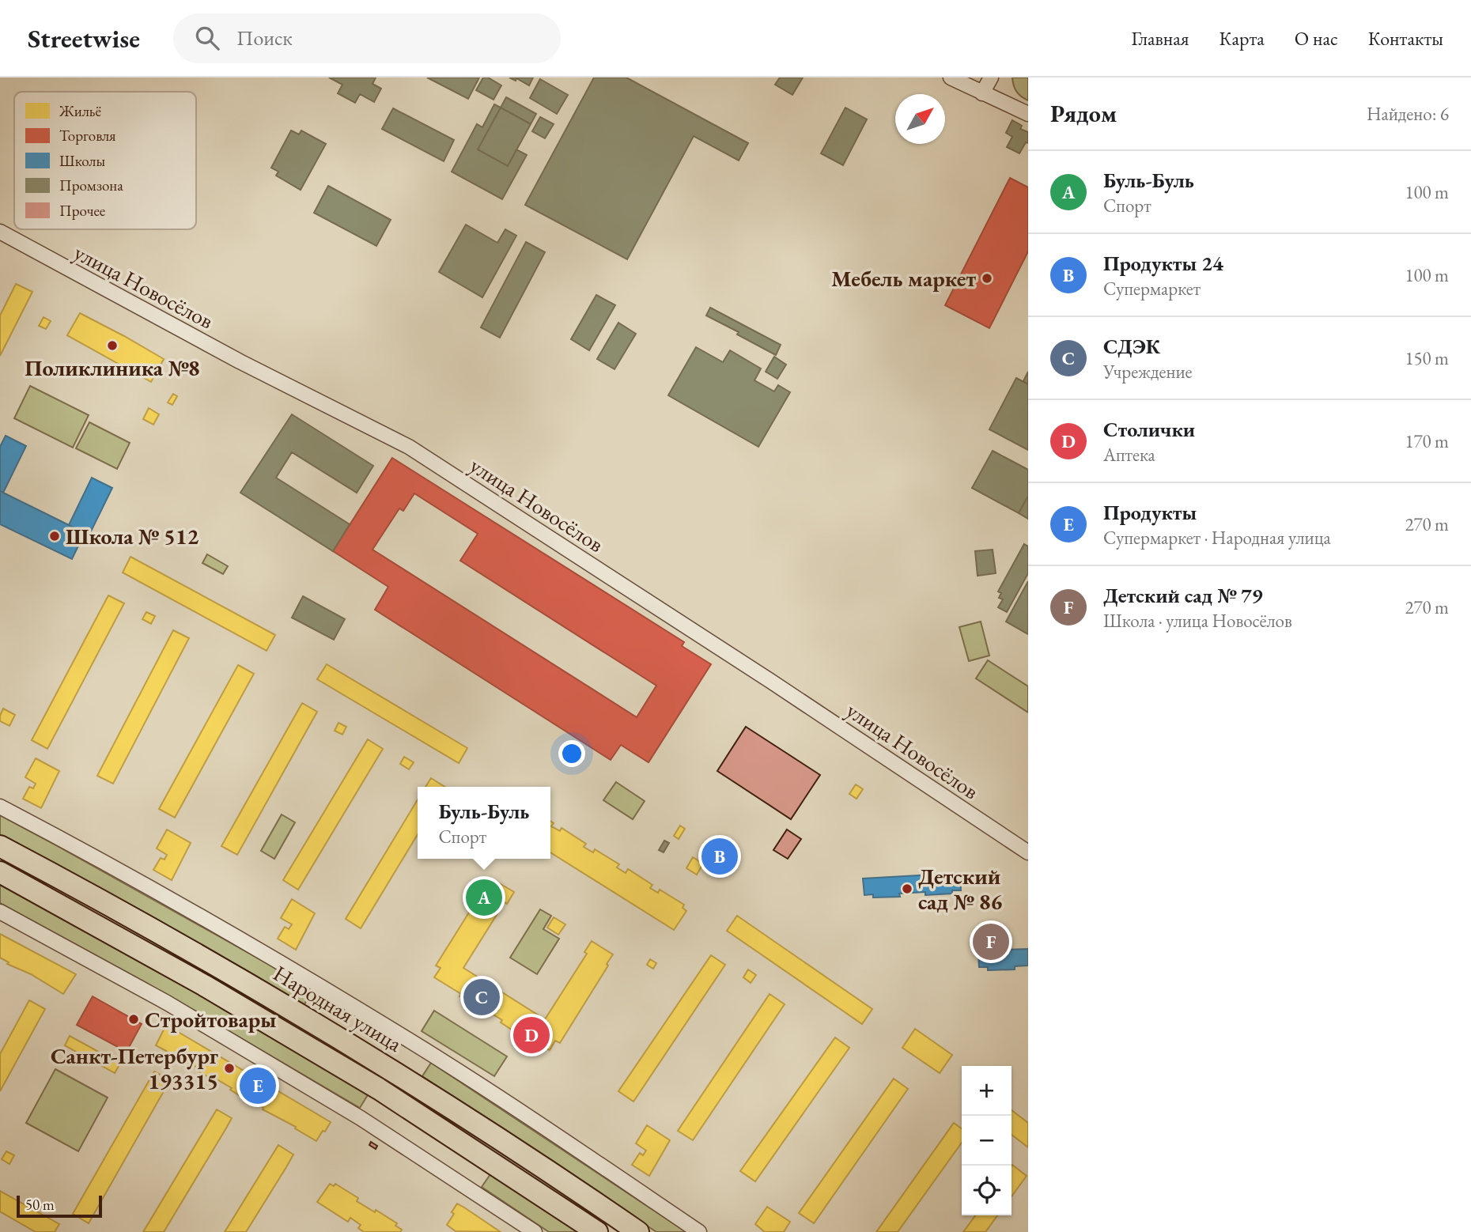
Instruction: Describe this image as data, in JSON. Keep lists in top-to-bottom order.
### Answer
{
  "streets": {
    "main road": ["Народная улица"],
    "street": ["улица Новосёлов"]
  },
  "places": [
    "Мебель маркет",
    "Поликлиника №8",
    "Школа № 512",
    "Детский сад № 86",
    "Стройтовары",
    "Санкт-Петербург 193315"
  ],
  "legend": [
    "Жильё",
    "Торговля",
    "Школы",
    "Промзона",
    "Прочее"
  ],
  "scale_bar": "50 m",
  "north": "top right",
  "page": {
    "header": "Streetwise",
    "search": "Поиск",
    "nav": [
      "Главная",
      "Карта",
      "О нас",
      "Контакты"
    ],
    "heading": ["Рядом", "Найдено: 6"],
    "list": [
      {
        "mark": "A",
        "name": "Буль-Буль",
        "note": "Спорт",
        "value": "100 m"
      },
      {
        "mark": "B",
        "name": "Продукты 24",
        "note": "Супермаркет",
        "value": "100 m"
      },
      {
        "mark": "C",
        "name": "СДЭК",
        "note": "Учреждение",
        "value": "150 m"
      },
      {
        "mark": "D",
        "name": "Столички",
        "note": "Аптека",
        "value": "170 m"
      },
      {
        "mark": "E",
        "name": "Продукты",
        "note": "Супермаркет · Народная улица",
        "value": "270 m"
      },
      {
        "mark": "F",
        "name": "Детский сад № 79",
        "note": "Школа · улица Новосёлов",
        "value": "270 m"
      }
    ],
    "popup": ["Буль-Буль", "Спорт"],
    "pins": [
      "B",
      "A",
      "F",
      "C",
      "D",
      "E"
    ],
    "map_buttons": ["+", "−"],
    "scale": "50 m"
  }
}
